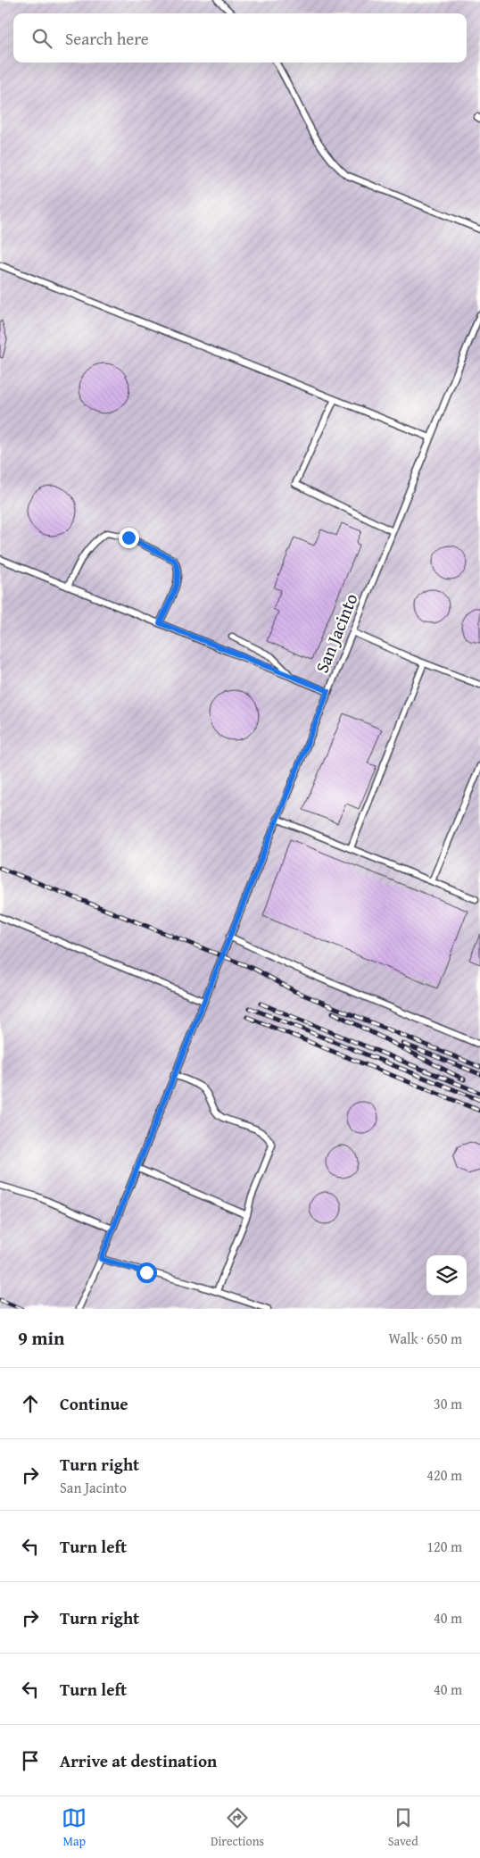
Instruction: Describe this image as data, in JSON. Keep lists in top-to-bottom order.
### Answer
{
  "streets": {
    "lane": ["San Jacinto"]
  },
  "page": {
    "search": "Search here",
    "heading": ["9 min", "Walk · 650 m"],
    "list": [
      ["Continue", "30 m"],
      ["Turn right", "San Jacinto", "420 m"],
      ["Turn left", "120 m"],
      ["Turn right", "40 m"],
      ["Turn left", "40 m"],
      "Arrive at destination"
    ],
    "nav": ["Map", "Directions", "Saved"]
  }
}
